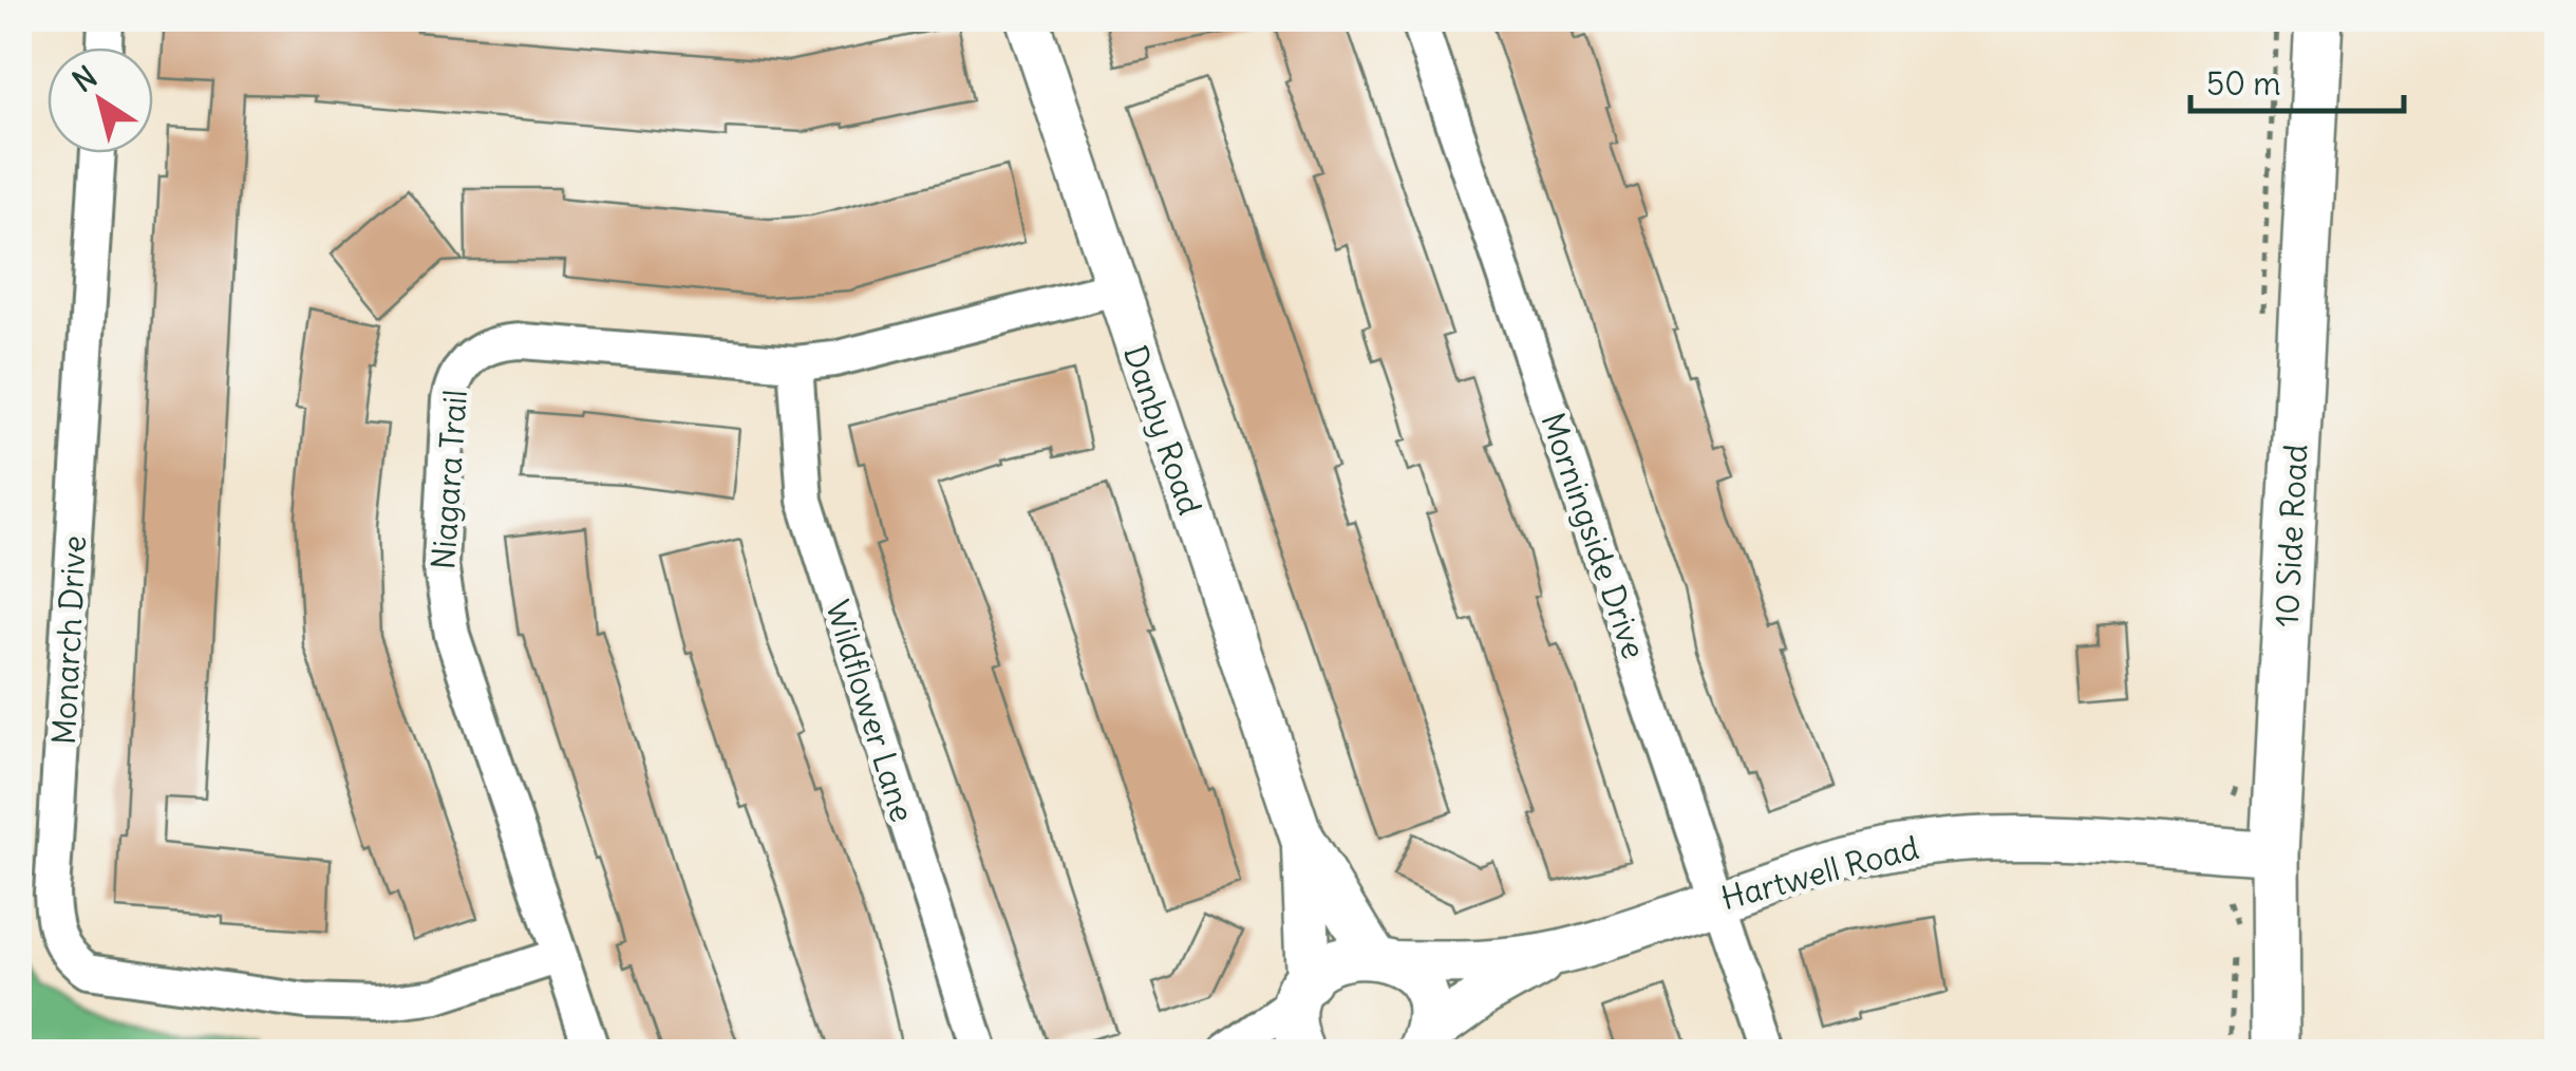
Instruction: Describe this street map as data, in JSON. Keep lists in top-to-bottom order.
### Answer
{
  "streets": {
    "main road": ["10 Side Road"],
    "street": [
      "Danby Road",
      "Niagara Trail",
      "Morningside Drive",
      "Monarch Drive",
      "Wildflower Lane",
      "Hartwell Road"
    ]
  },
  "crossings": [
    ["Danby Road", "Niagara Trail"],
    ["Danby Road", "Hartwell Road"],
    ["Niagara Trail", "Monarch Drive"],
    ["Niagara Trail", "Wildflower Lane"],
    ["Morningside Drive", "Hartwell Road"],
    ["10 Side Road", "Hartwell Road"]
  ],
  "scale_bar": "50 m",
  "north": "top left"
}
